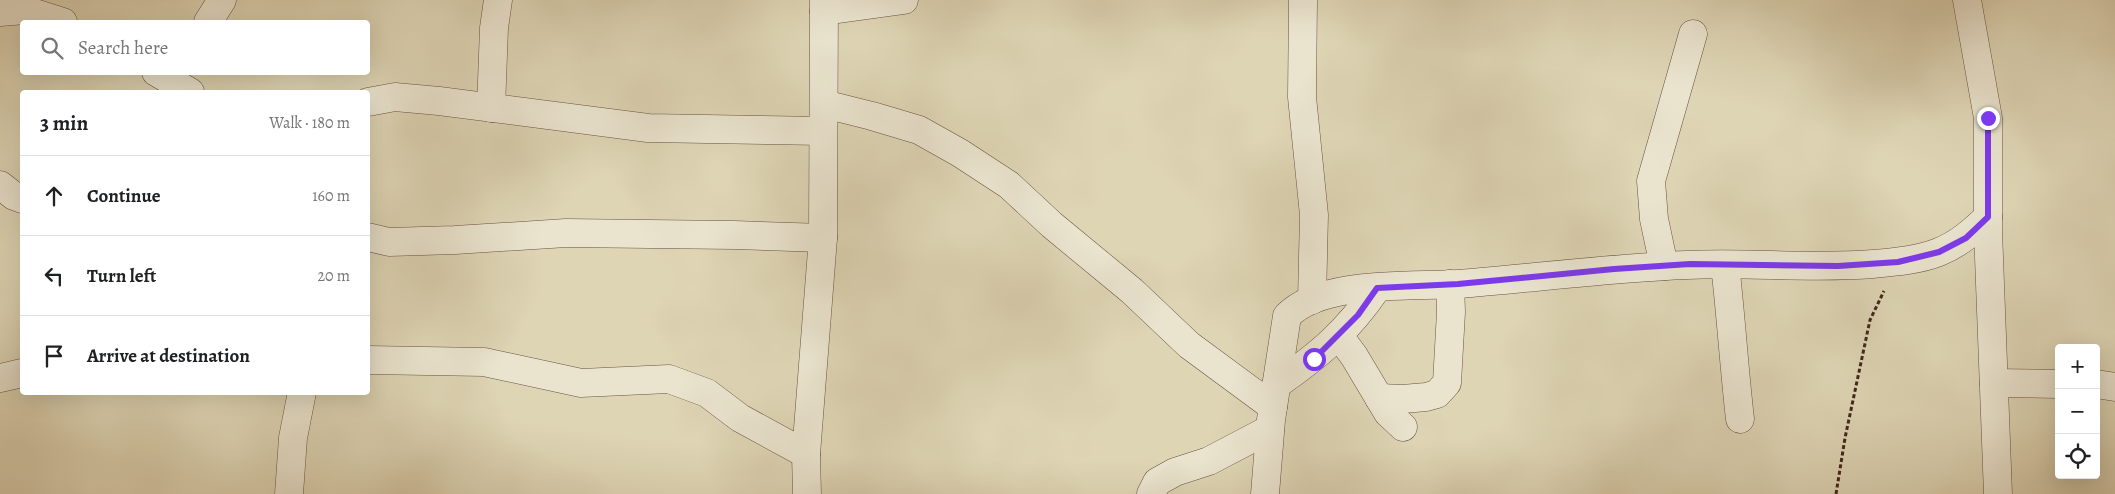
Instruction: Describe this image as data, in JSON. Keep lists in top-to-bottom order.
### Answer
{
  "page": {
    "search": "Search here",
    "heading": ["3 min", "Walk · 180 m"],
    "list": [
      ["Continue", "160 m"],
      ["Turn left", "20 m"],
      "Arrive at destination"
    ],
    "map_buttons": ["+", "−"]
  }
}
